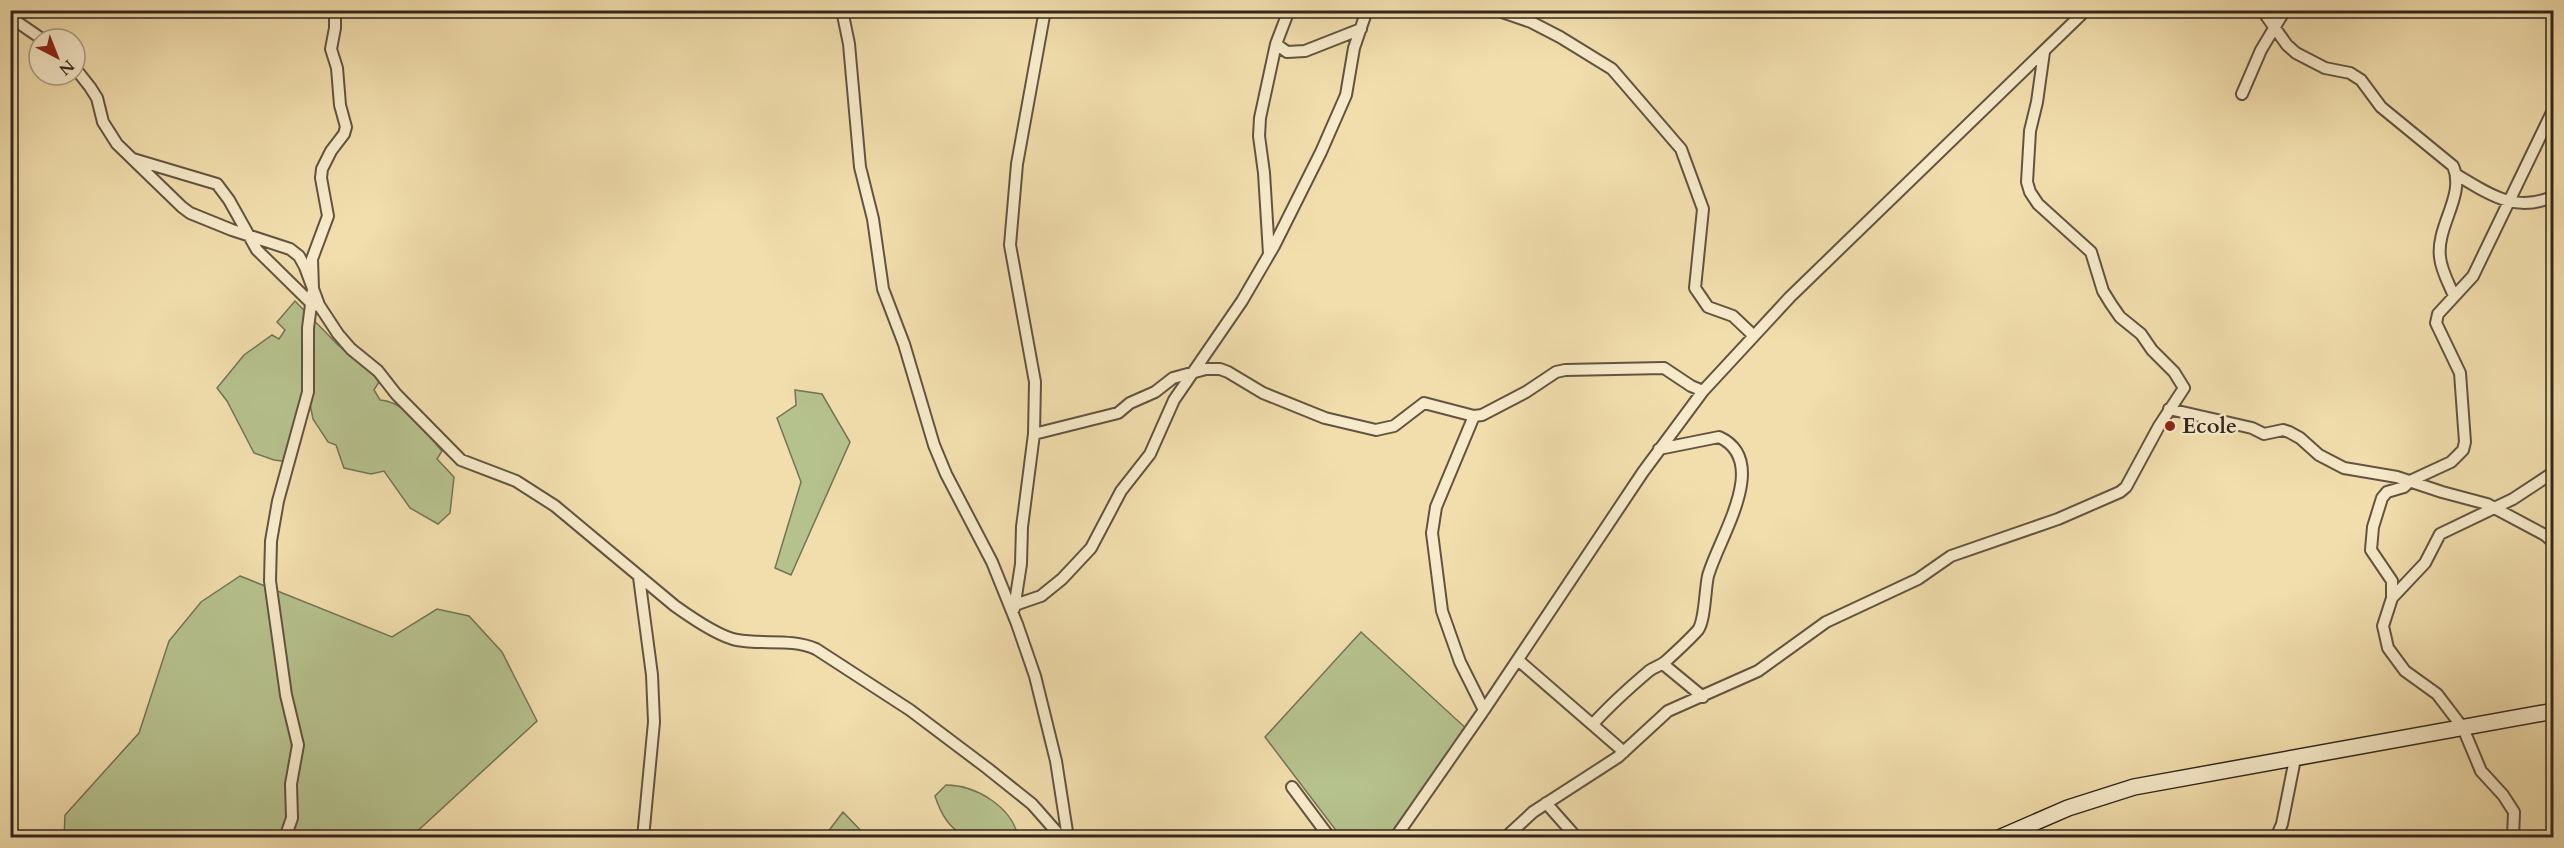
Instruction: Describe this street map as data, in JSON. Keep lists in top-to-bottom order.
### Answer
{
  "places": ["Ecole"],
  "north": "bottom right"
}
